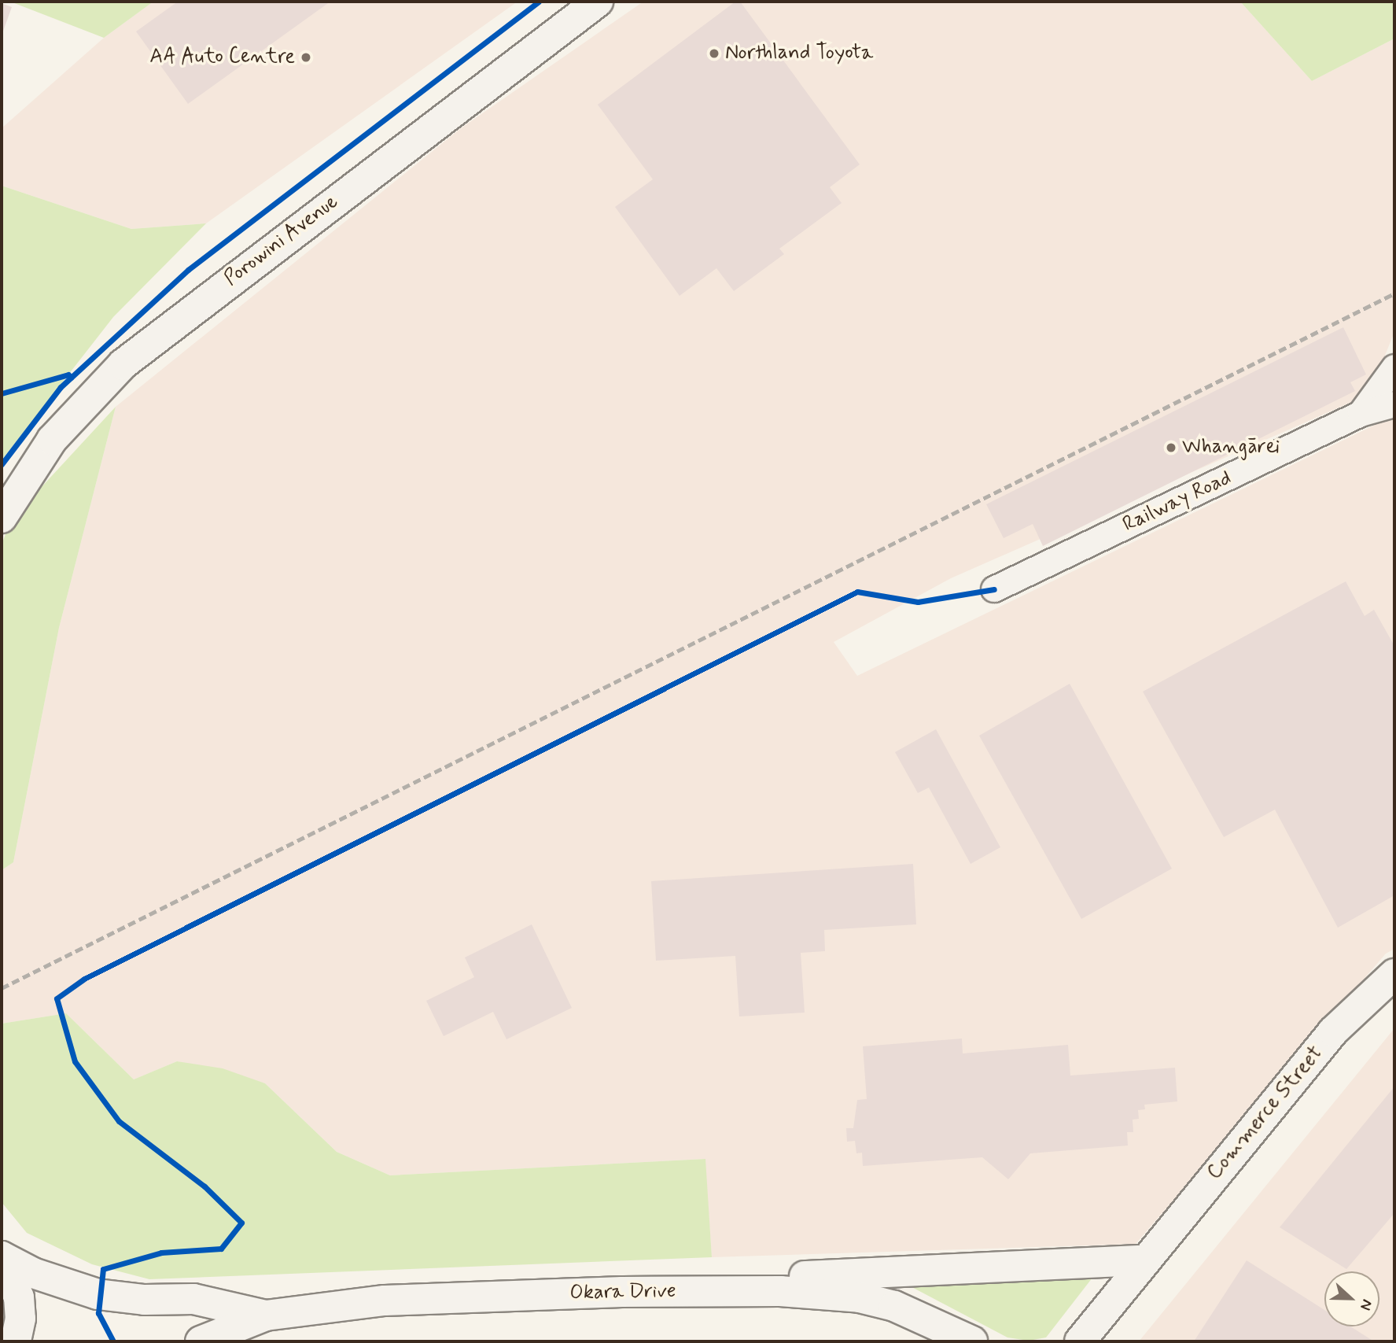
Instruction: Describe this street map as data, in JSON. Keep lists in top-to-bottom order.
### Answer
{
  "streets": {
    "main road": ["Porowini Avenue", "Commerce Street", "Okara Drive"],
    "street": ["Railway Road"]
  },
  "places": ["Northland Toyota", "AA Auto Centre", "Whangārei"],
  "north": "right"
}
